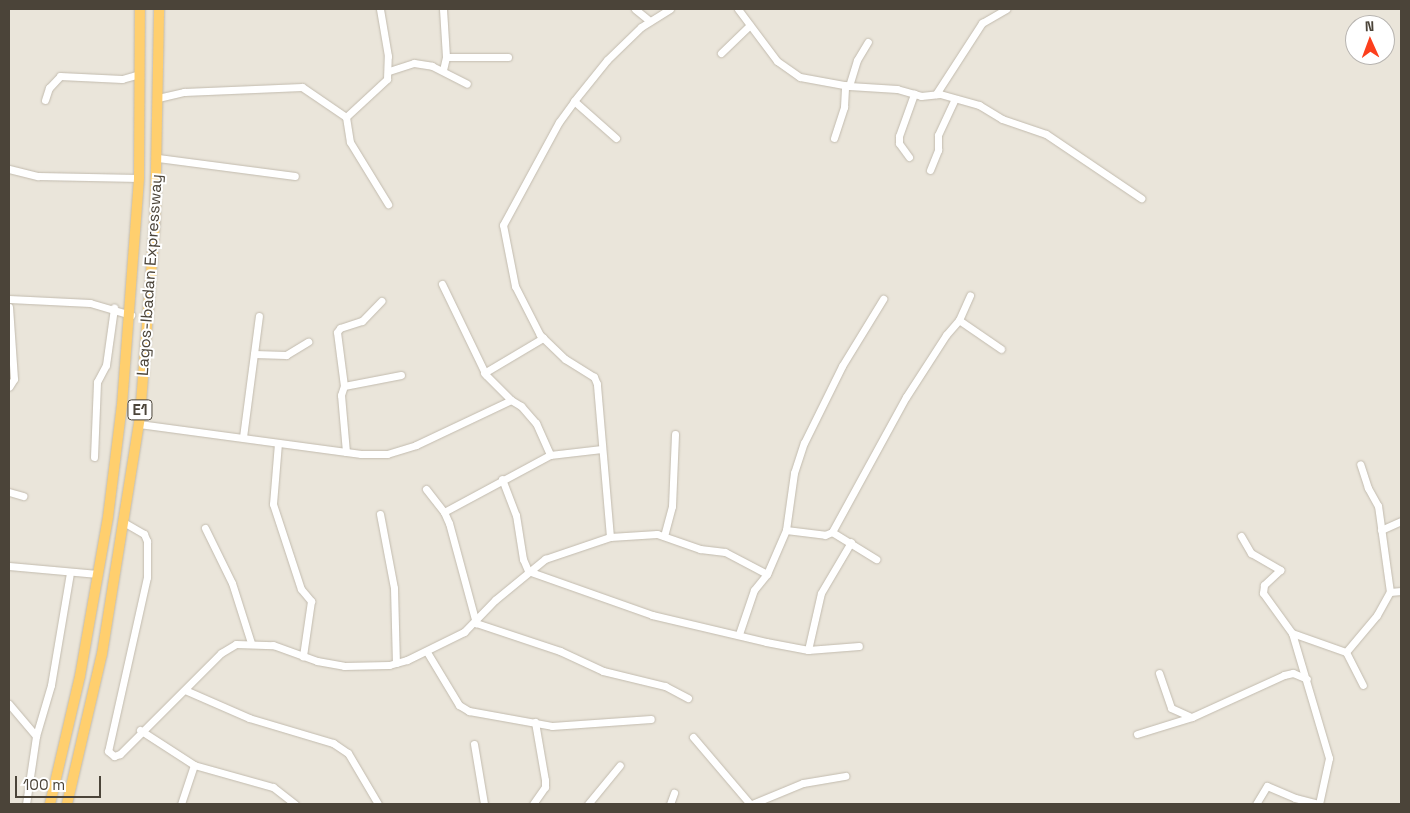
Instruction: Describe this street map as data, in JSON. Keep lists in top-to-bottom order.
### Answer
{
  "streets": {
    "highway": ["Lagos-Ibadan Expressway", "E1"]
  },
  "scale_bar": "100 m",
  "north": "top"
}
